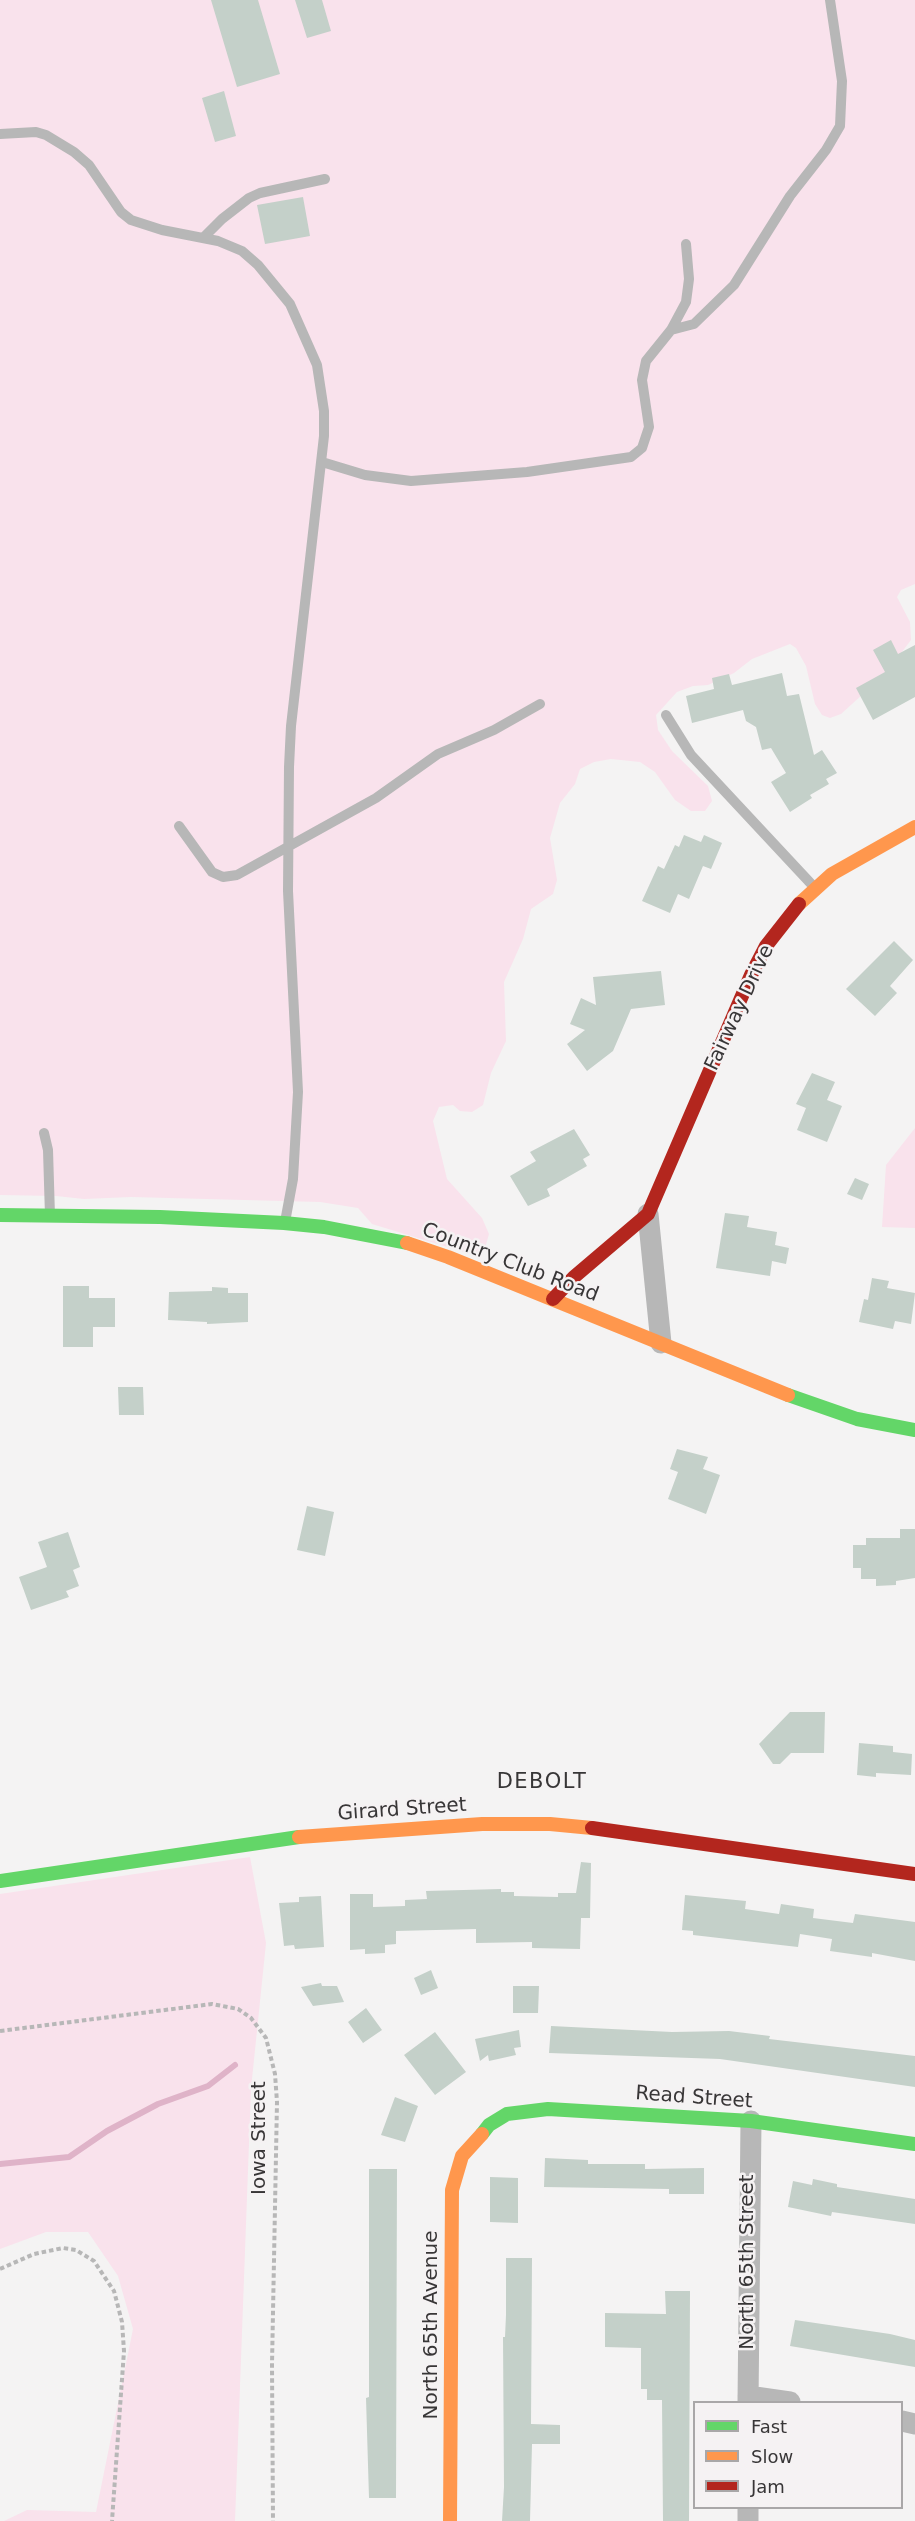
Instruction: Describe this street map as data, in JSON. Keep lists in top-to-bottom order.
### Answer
{
  "streets": {
    "street": [
      "Fairway Drive",
      "Country Club Road",
      "Girard Street",
      "Read Street",
      "North 65th Street",
      "North 65th Avenue"
    ],
    "path": ["Iowa Street"]
  },
  "crossings": [
    ["Fairway Drive", "Country Club Road"],
    ["Read Street", "North 65th Street"],
    ["Read Street", "North 65th Avenue"]
  ],
  "districts": ["DEBOLT"],
  "legend": ["Fast", "Slow", "Jam"]
}
